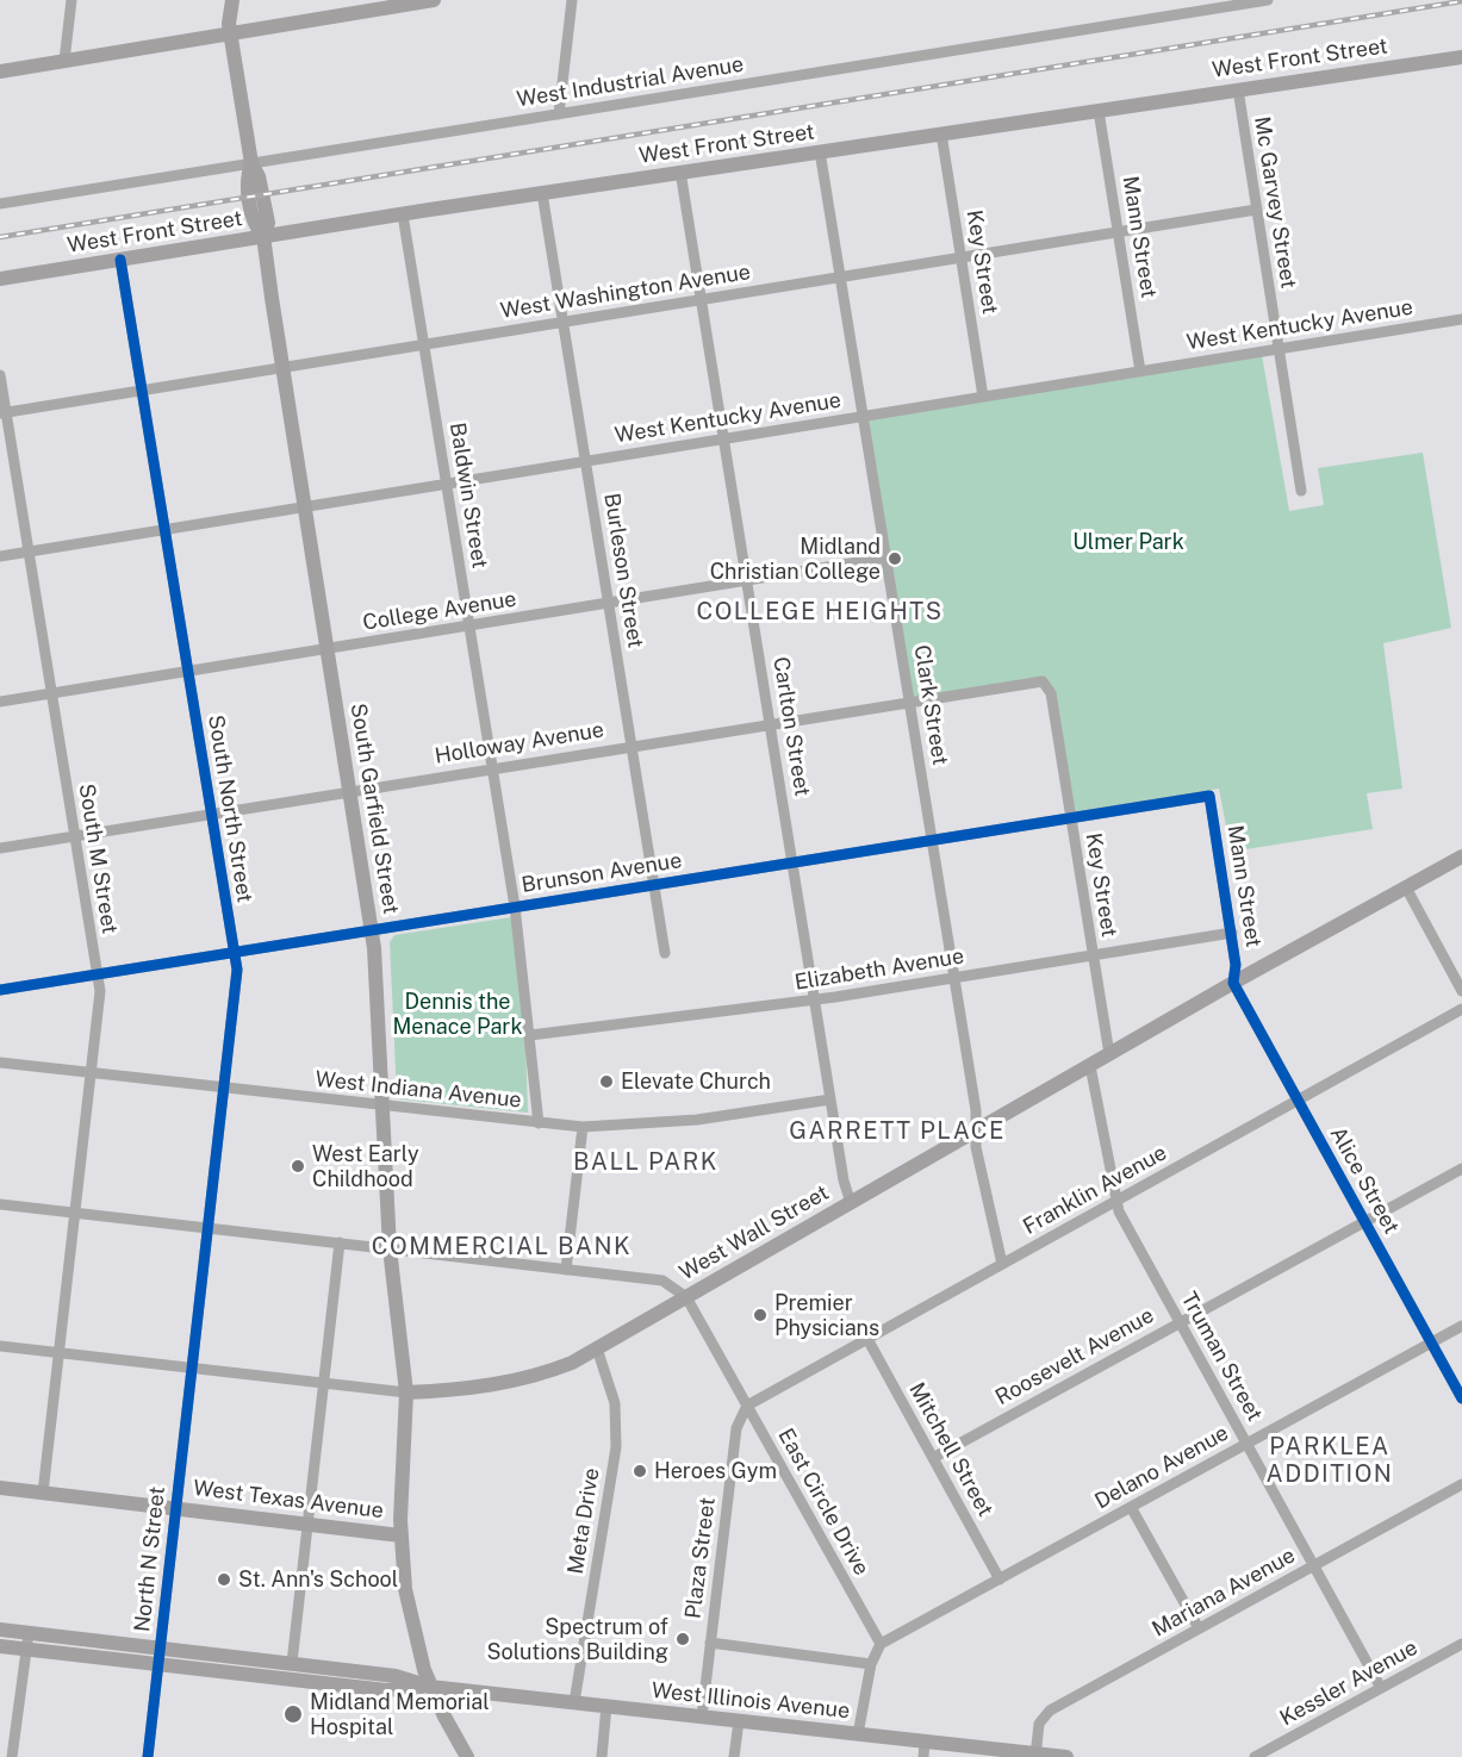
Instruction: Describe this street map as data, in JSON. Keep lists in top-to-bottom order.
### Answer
{
  "streets": {
    "main road": [
      "West Front Street",
      "South Garfield Street",
      "West Wall Street",
      "West Texas Avenue",
      "West Illinois Avenue"
    ],
    "street": [
      "West Industrial Avenue",
      "Mc Garvey Street",
      "Mann Street",
      "Key Street",
      "West Washington Avenue",
      "West Kentucky Avenue",
      "Baldwin Street",
      "Burleson Street",
      "College Avenue",
      "Clark Street",
      "Carlton Street",
      "Holloway Avenue",
      "South North Street",
      "South M Street",
      "Brunson Avenue",
      "Elizabeth Avenue",
      "West Indiana Avenue",
      "Alice Street",
      "Franklin Avenue",
      "Roosevelt Avenue",
      "Truman Street",
      "Mitchell Street",
      "Delano Avenue",
      "East Circle Drive",
      "Meta Drive",
      "Plaza Street",
      "North N Street",
      "Mariana Avenue",
      "Kessler Avenue"
    ]
  },
  "crossings": [
    ["West Front Street", "Mc Garvey Street"],
    ["West Front Street", "Mann Street"],
    ["West Front Street", "Key Street"],
    ["West Front Street", "Baldwin Street"],
    ["West Front Street", "Burleson Street"],
    ["West Front Street", "Clark Street"],
    ["West Front Street", "Carlton Street"],
    ["West Front Street", "South North Street"],
    ["West Front Street", "South Garfield Street"],
    ["West Industrial Avenue", "South Garfield Street"],
    ["Mc Garvey Street", "West Washington Avenue"],
    ["Mc Garvey Street", "West Kentucky Avenue"],
    ["Mann Street", "West Washington Avenue"],
    ["Mann Street", "West Kentucky Avenue"],
    ["Mann Street", "Brunson Avenue"],
    ["Mann Street", "Elizabeth Avenue"],
    ["Mann Street", "Alice Street"],
    ["Mann Street", "West Wall Street"],
    ["Key Street", "West Washington Avenue"],
    ["Key Street", "West Kentucky Avenue"],
    ["Key Street", "Holloway Avenue"],
    ["Key Street", "Brunson Avenue"],
    ["Key Street", "Elizabeth Avenue"],
    ["Key Street", "West Wall Street"],
    ["West Washington Avenue", "Baldwin Street"],
    ["West Washington Avenue", "Burleson Street"],
    ["West Washington Avenue", "Clark Street"],
    ["West Washington Avenue", "Carlton Street"],
    ["West Washington Avenue", "South North Street"],
    ["West Washington Avenue", "South Garfield Street"],
    ["West Washington Avenue", "South M Street"],
    ["West Kentucky Avenue", "Baldwin Street"],
    ["West Kentucky Avenue", "Burleson Street"],
    ["West Kentucky Avenue", "Clark Street"],
    ["West Kentucky Avenue", "Carlton Street"],
    ["West Kentucky Avenue", "South North Street"],
    ["West Kentucky Avenue", "South Garfield Street"],
    ["West Kentucky Avenue", "South M Street"],
    ["Baldwin Street", "College Avenue"],
    ["Baldwin Street", "Holloway Avenue"],
    ["Baldwin Street", "Brunson Avenue"],
    ["Baldwin Street", "Elizabeth Avenue"],
    ["Baldwin Street", "West Indiana Avenue"],
    ["Burleson Street", "College Avenue"],
    ["Burleson Street", "Holloway Avenue"],
    ["Burleson Street", "Brunson Avenue"],
    ["College Avenue", "Clark Street"],
    ["College Avenue", "Carlton Street"],
    ["College Avenue", "South North Street"],
    ["College Avenue", "South Garfield Street"],
    ["College Avenue", "South M Street"],
    ["Clark Street", "Holloway Avenue"],
    ["Clark Street", "Brunson Avenue"],
    ["Clark Street", "Elizabeth Avenue"],
    ["Clark Street", "Franklin Avenue"],
    ["Clark Street", "West Wall Street"],
    ["Carlton Street", "Holloway Avenue"],
    ["Carlton Street", "Brunson Avenue"],
    ["Carlton Street", "Elizabeth Avenue"],
    ["Carlton Street", "West Indiana Avenue"],
    ["Carlton Street", "West Wall Street"],
    ["Holloway Avenue", "South North Street"],
    ["Holloway Avenue", "South Garfield Street"],
    ["Holloway Avenue", "South M Street"],
    ["South North Street", "Brunson Avenue"],
    ["South North Street", "West Indiana Avenue"],
    ["South North Street", "West Wall Street"],
    ["South North Street", "North N Street"],
    ["South Garfield Street", "Brunson Avenue"],
    ["South Garfield Street", "West Indiana Avenue"],
    ["South Garfield Street", "West Wall Street"],
    ["South Garfield Street", "West Texas Avenue"],
    ["South Garfield Street", "West Illinois Avenue"],
    ["South M Street", "Brunson Avenue"],
    ["South M Street", "West Indiana Avenue"],
    ["South M Street", "West Wall Street"],
    ["South M Street", "West Texas Avenue"],
    ["Alice Street", "Franklin Avenue"],
    ["Alice Street", "West Wall Street"],
    ["Alice Street", "Roosevelt Avenue"],
    ["Alice Street", "Delano Avenue"],
    ["Franklin Avenue", "Truman Street"],
    ["Franklin Avenue", "Mitchell Street"],
    ["Franklin Avenue", "East Circle Drive"],
    ["Franklin Avenue", "Plaza Street"],
    ["West Wall Street", "Truman Street"],
    ["West Wall Street", "East Circle Drive"],
    ["West Wall Street", "Meta Drive"],
    ["West Wall Street", "North N Street"],
    ["Roosevelt Avenue", "Truman Street"],
    ["Roosevelt Avenue", "Mitchell Street"],
    ["Truman Street", "Delano Avenue"],
    ["Truman Street", "Mariana Avenue"],
    ["Truman Street", "Kessler Avenue"],
    ["Mitchell Street", "Delano Avenue"],
    ["Delano Avenue", "East Circle Drive"],
    ["West Texas Avenue", "North N Street"],
    ["East Circle Drive", "Plaza Street"],
    ["Meta Drive", "West Illinois Avenue"],
    ["Plaza Street", "West Illinois Avenue"],
    ["North N Street", "West Illinois Avenue"],
    ["Mariana Avenue", "West Illinois Avenue"]
  ],
  "districts": [
    "COLLEGE HEIGHTS",
    "GARRETT PLACE",
    "BALL PARK",
    "COMMERCIAL BANK",
    "PARKLEA ADDITION"
  ],
  "parks": ["Ulmer Park", "Dennis the Menace Park"],
  "places": [
    "Midland Christian College",
    "Elevate Church",
    "West Early Childhood",
    "Premier Physicians",
    "Heroes Gym",
    "St. Ann's School",
    "Spectrum of Solutions Building",
    "Midland Memorial Hospital"
  ]
}
